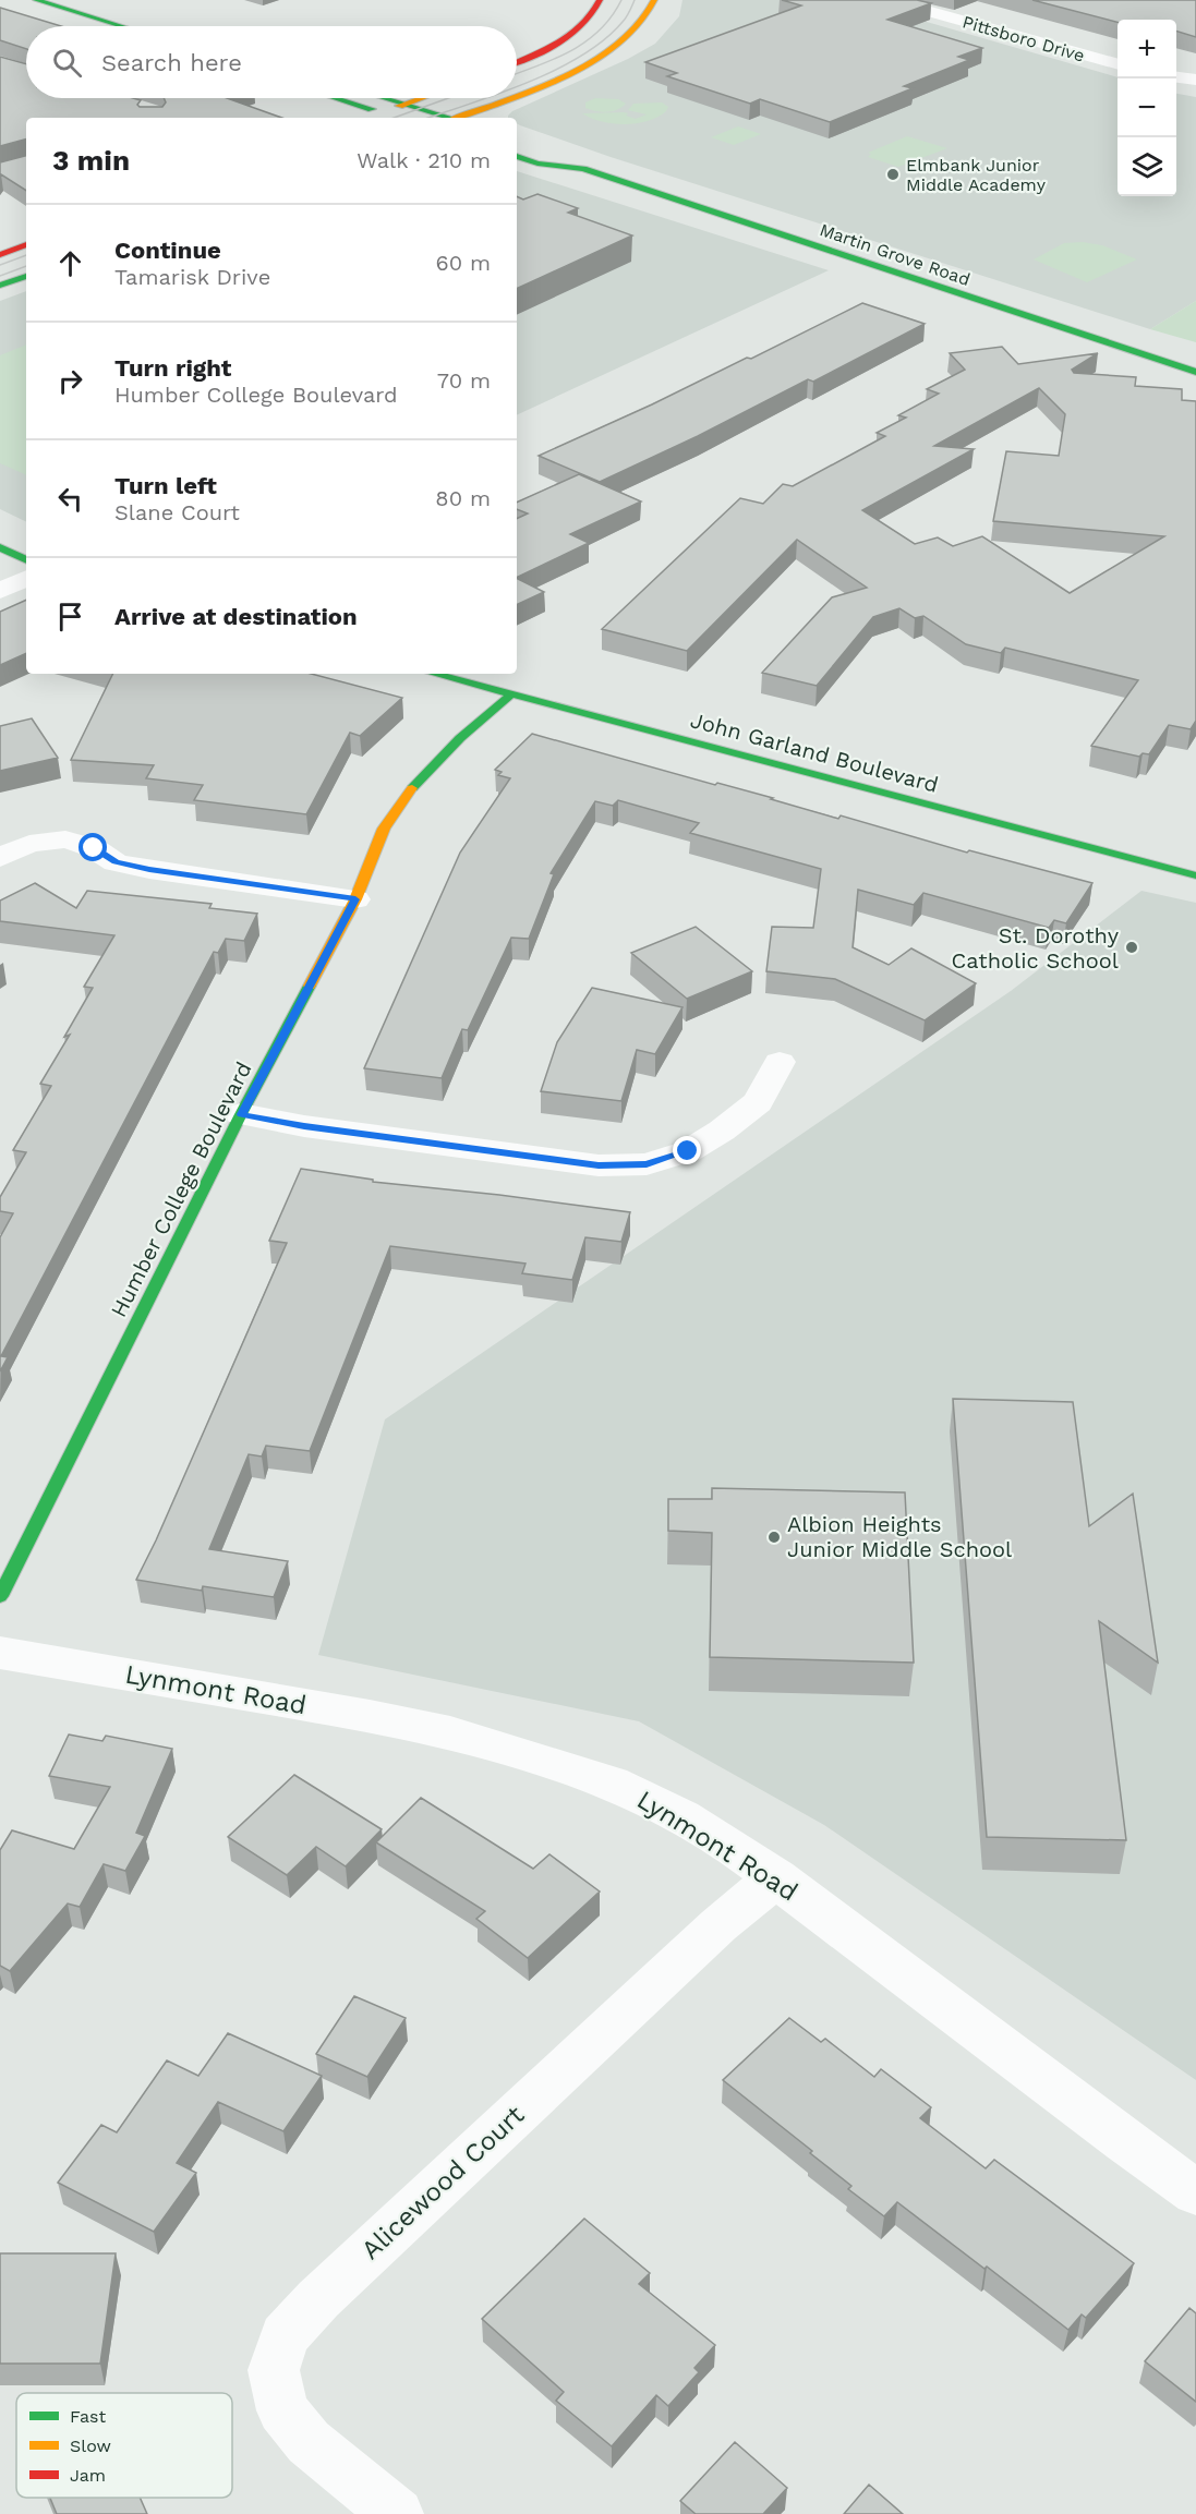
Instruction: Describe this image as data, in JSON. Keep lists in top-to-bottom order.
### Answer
{
  "streets": {
    "main road": ["Martin Grove Road", "John Garland Boulevard", "Humber College Boulevard"],
    "street": ["Pittsboro Drive", "Lynmont Road", "Alicewood Court"]
  },
  "crossings": [
    ["John Garland Boulevard", "Humber College Boulevard"],
    ["Lynmont Road", "Alicewood Court"]
  ],
  "places": ["Elmbank Junior Middle Academy", "St. Dorothy Catholic School", "Albion Heights Junior Middle School"],
  "legend": ["Fast", "Slow", "Jam"],
  "page": {
    "map_buttons": ["+", "−"],
    "search": "Search here",
    "heading": ["3 min", "Walk · 210 m"],
    "list": [
      ["Continue", "Tamarisk Drive", "60 m"],
      ["Turn right", "Humber College Boulevard", "70 m"],
      ["Turn left", "Slane Court", "80 m"],
      "Arrive at destination"
    ]
  }
}
